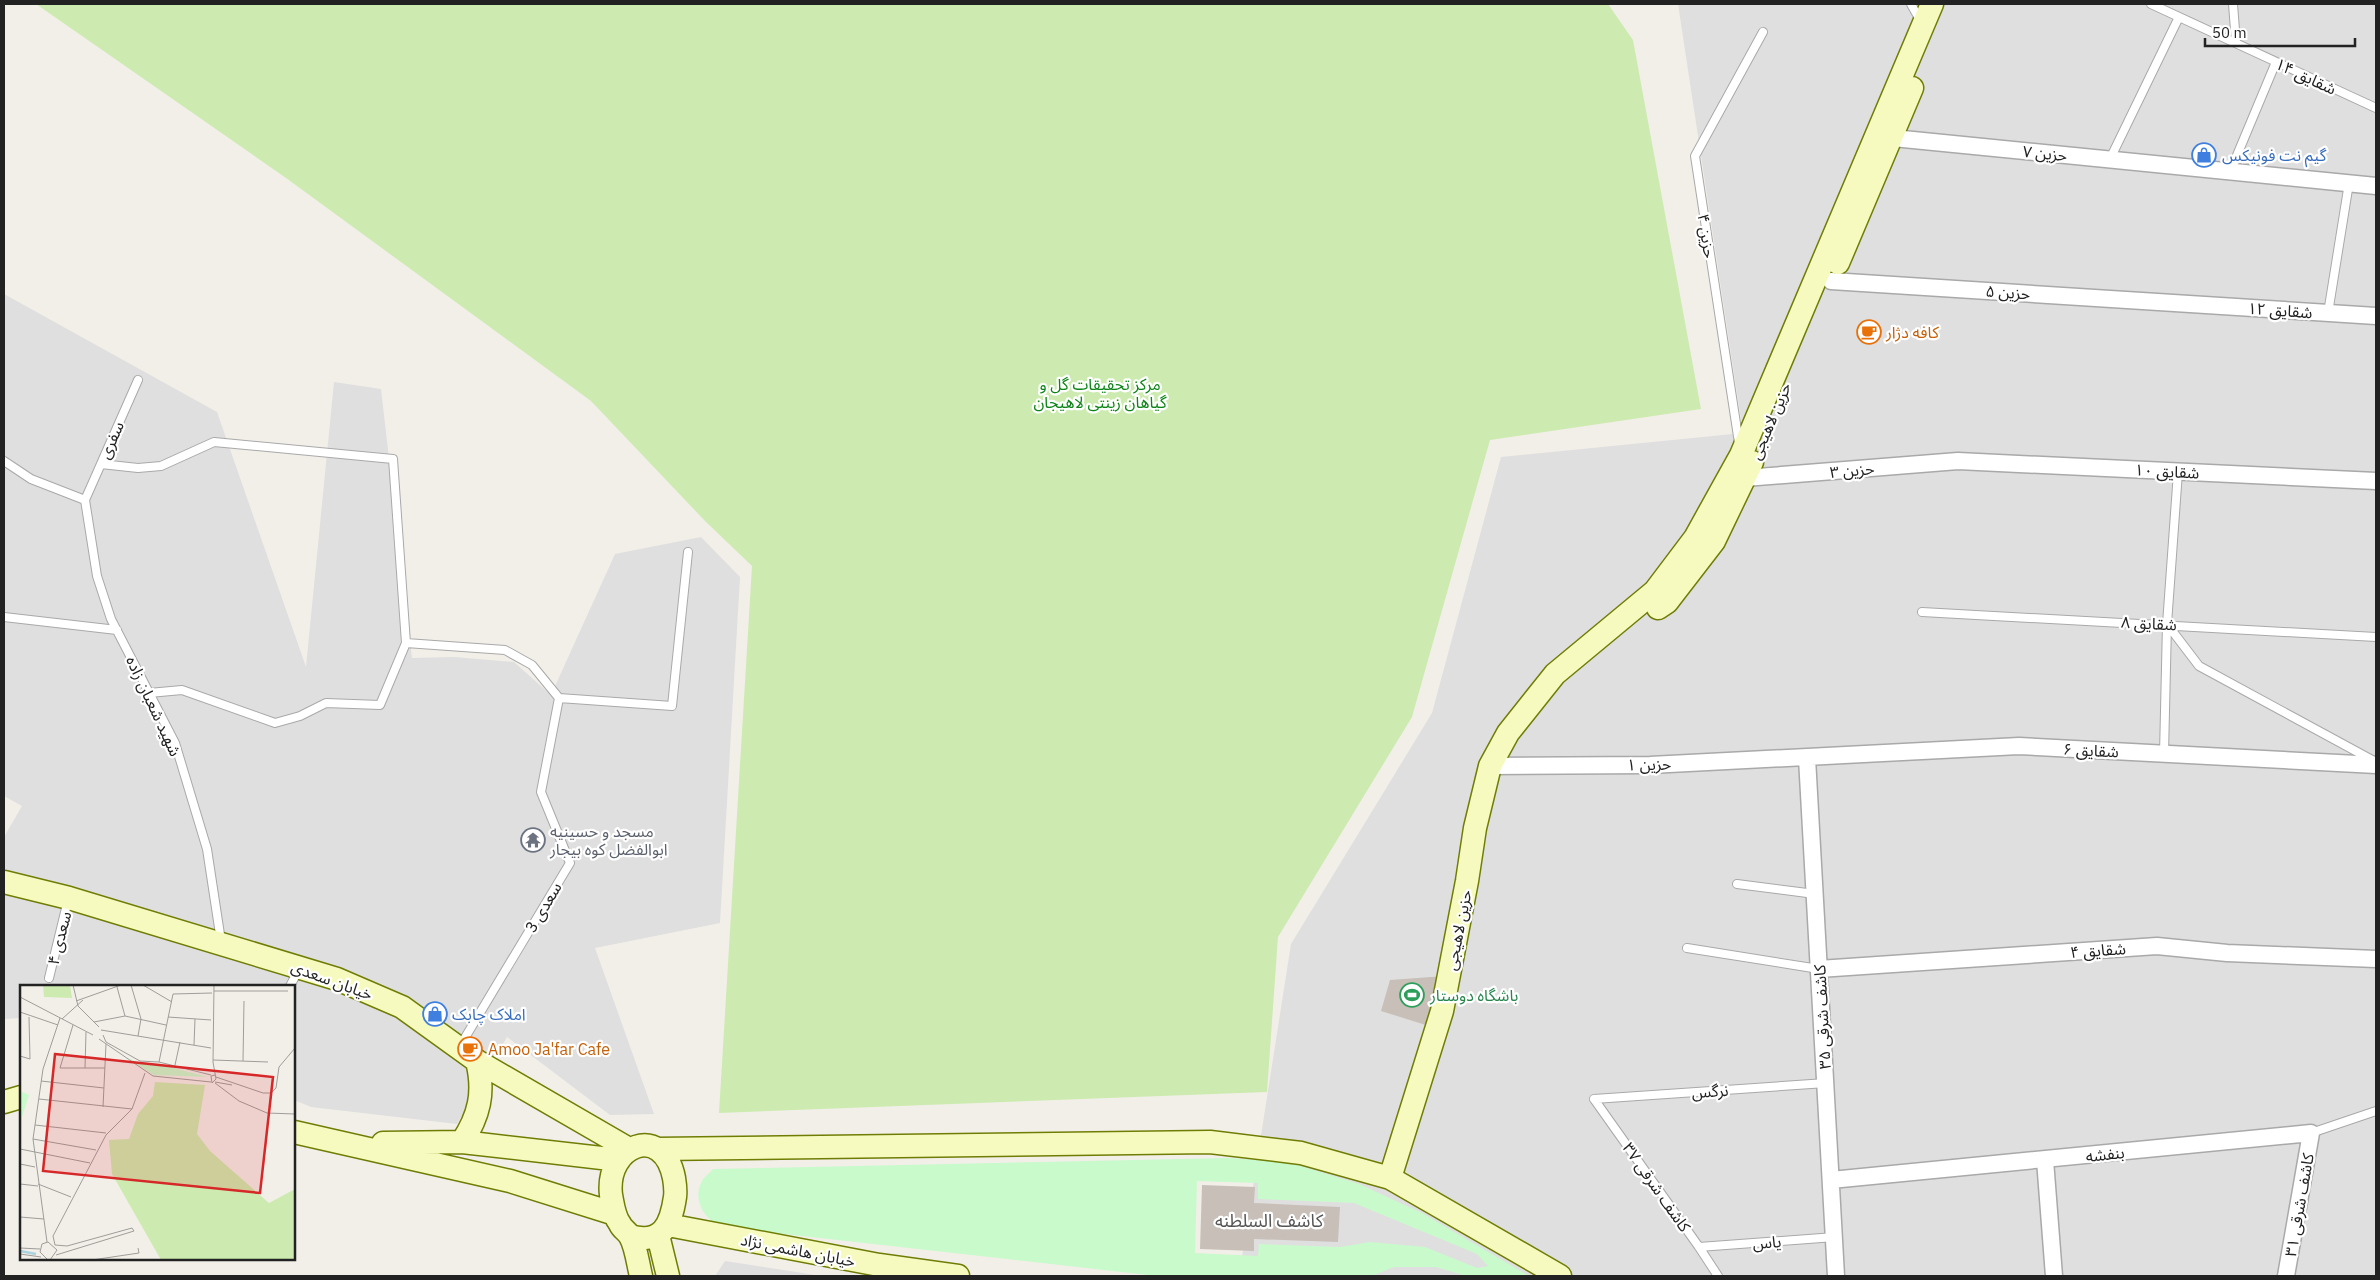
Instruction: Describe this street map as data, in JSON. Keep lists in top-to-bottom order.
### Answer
{
  "streets": {
    "street": [
      "حزین ۷",
      "حزین ۵",
      "شقایق ۱۲",
      "حزین لاهیجی",
      "حزین ۳",
      "شقایق ۱۰",
      "شقایق ۶",
      "حزین ۱",
      "شقایق ۴",
      "خیابان سعدی",
      "کاشف شرقی ۳۵",
      "بنفشه",
      "کاشف شرقی ۳۱",
      "خیابان هاشمی نژاد"
    ],
    "lane": [
      "شقایق ۱۴",
      "حزین ۴",
      "سفری",
      "شقایق ۸",
      "شهید شعبان زاده",
      "سعدی 3",
      "سعدی ۴",
      "نرگس",
      "کاشف شرقی ۳۷",
      "یاس"
    ]
  },
  "crossings": [
    ["حزین ۷", "حزین لاهیجی"],
    ["حزین ۴", "حزین لاهیجی"],
    ["حزین ۵", "شقایق ۱۲"],
    ["حزین ۵", "حزین لاهیجی"],
    ["حزین لاهیجی", "حزین ۳"],
    ["حزین لاهیجی", "حزین ۱"],
    ["سفری", "شهید شعبان زاده"],
    ["حزین ۳", "شقایق ۱۰"],
    ["شهید شعبان زاده", "خیابان سعدی"],
    ["شقایق ۶", "حزین ۱"],
    ["شقایق ۶", "کاشف شرقی ۳۵"],
    ["حزین ۱", "کاشف شرقی ۳۵"],
    ["سعدی 3", "خیابان سعدی"],
    ["سعدی ۴", "خیابان سعدی"],
    ["شقایق ۴", "کاشف شرقی ۳۵"],
    ["خیابان سعدی", "خیابان هاشمی نژاد"],
    ["کاشف شرقی ۳۵", "نرگس"],
    ["کاشف شرقی ۳۵", "بنفشه"],
    ["کاشف شرقی ۳۵", "یاس"],
    ["نرگس", "کاشف شرقی ۳۷"],
    ["بنفشه", "کاشف شرقی ۳۱"],
    ["کاشف شرقی ۳۷", "یاس"]
  ],
  "districts": ["کاشف السلطنه"],
  "parks": ["مرکز تحقیقات گل و گیاهان زینتی لاهیجان"],
  "places": {
    "shop": ["گیم نت فونیکس", "املاک چابک"],
    "cafe": ["کافه دژار", "Amoo Ja'far Cafe"],
    "temple": ["مسجد و حسینیه ابوالفضل کوه بیجار"],
    "sports": ["باشگاه دوستار"]
  },
  "scale_bar": "50 m"
}
